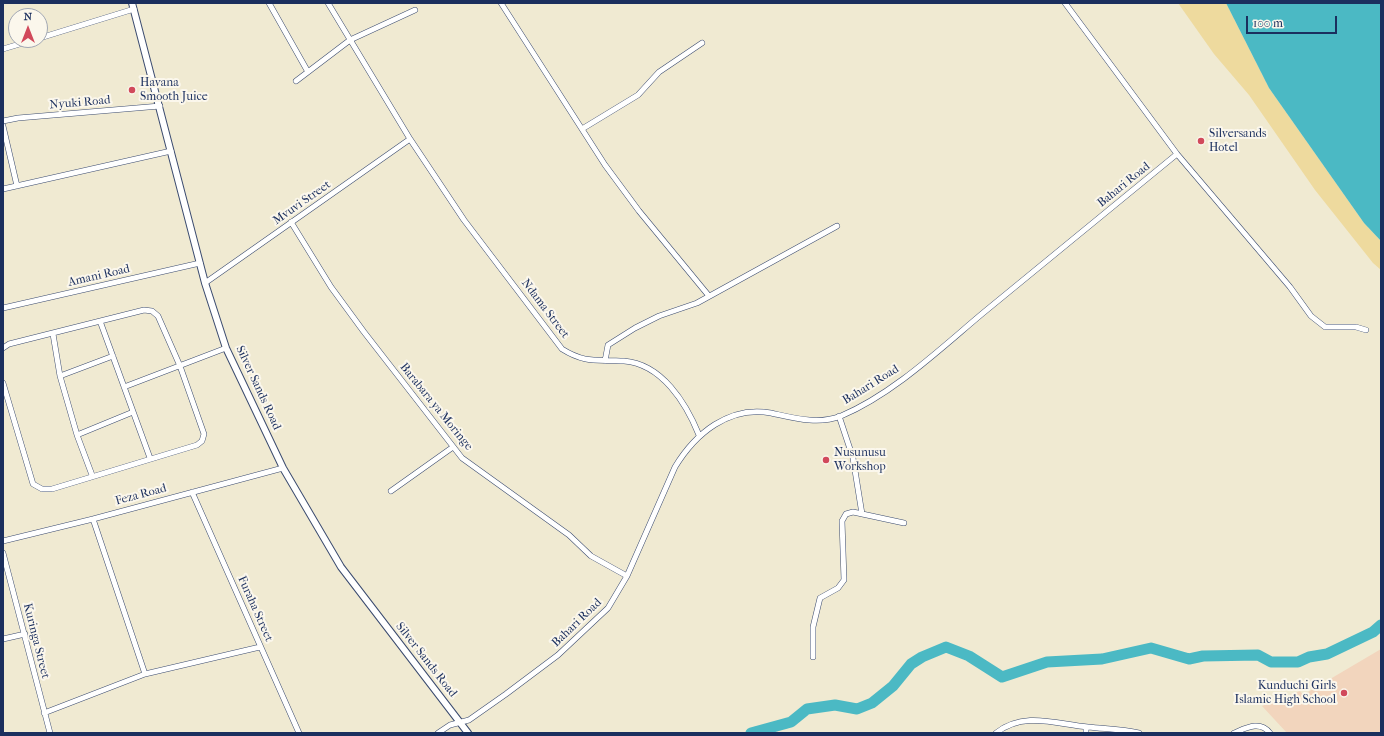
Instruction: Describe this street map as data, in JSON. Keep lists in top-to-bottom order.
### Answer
{
  "streets": {
    "street": [
      "Nyuki Road",
      "Bahari Road",
      "Mvuvi Street",
      "Amani Road",
      "Ndama Street",
      "Silver Sands Road",
      "Barabara ya Moringe",
      "Feza Road",
      "Furaha Street",
      "Kuringa Street"
    ]
  },
  "crossings": [
    ["Nyuki Road", "Silver Sands Road"],
    ["Bahari Road", "Ndama Street"],
    ["Bahari Road", "Silver Sands Road"],
    ["Bahari Road", "Barabara ya Moringe"],
    ["Mvuvi Street", "Ndama Street"],
    ["Mvuvi Street", "Silver Sands Road"],
    ["Mvuvi Street", "Barabara ya Moringe"],
    ["Amani Road", "Silver Sands Road"],
    ["Silver Sands Road", "Feza Road"],
    ["Feza Road", "Furaha Street"]
  ],
  "places": [
    "Havana Smooth Juice",
    "Silversands Hotel",
    "Nusunusu Workshop",
    "Kunduchi Girls Islamic High School"
  ],
  "scale_bar": "100 m",
  "north": "top"
}
